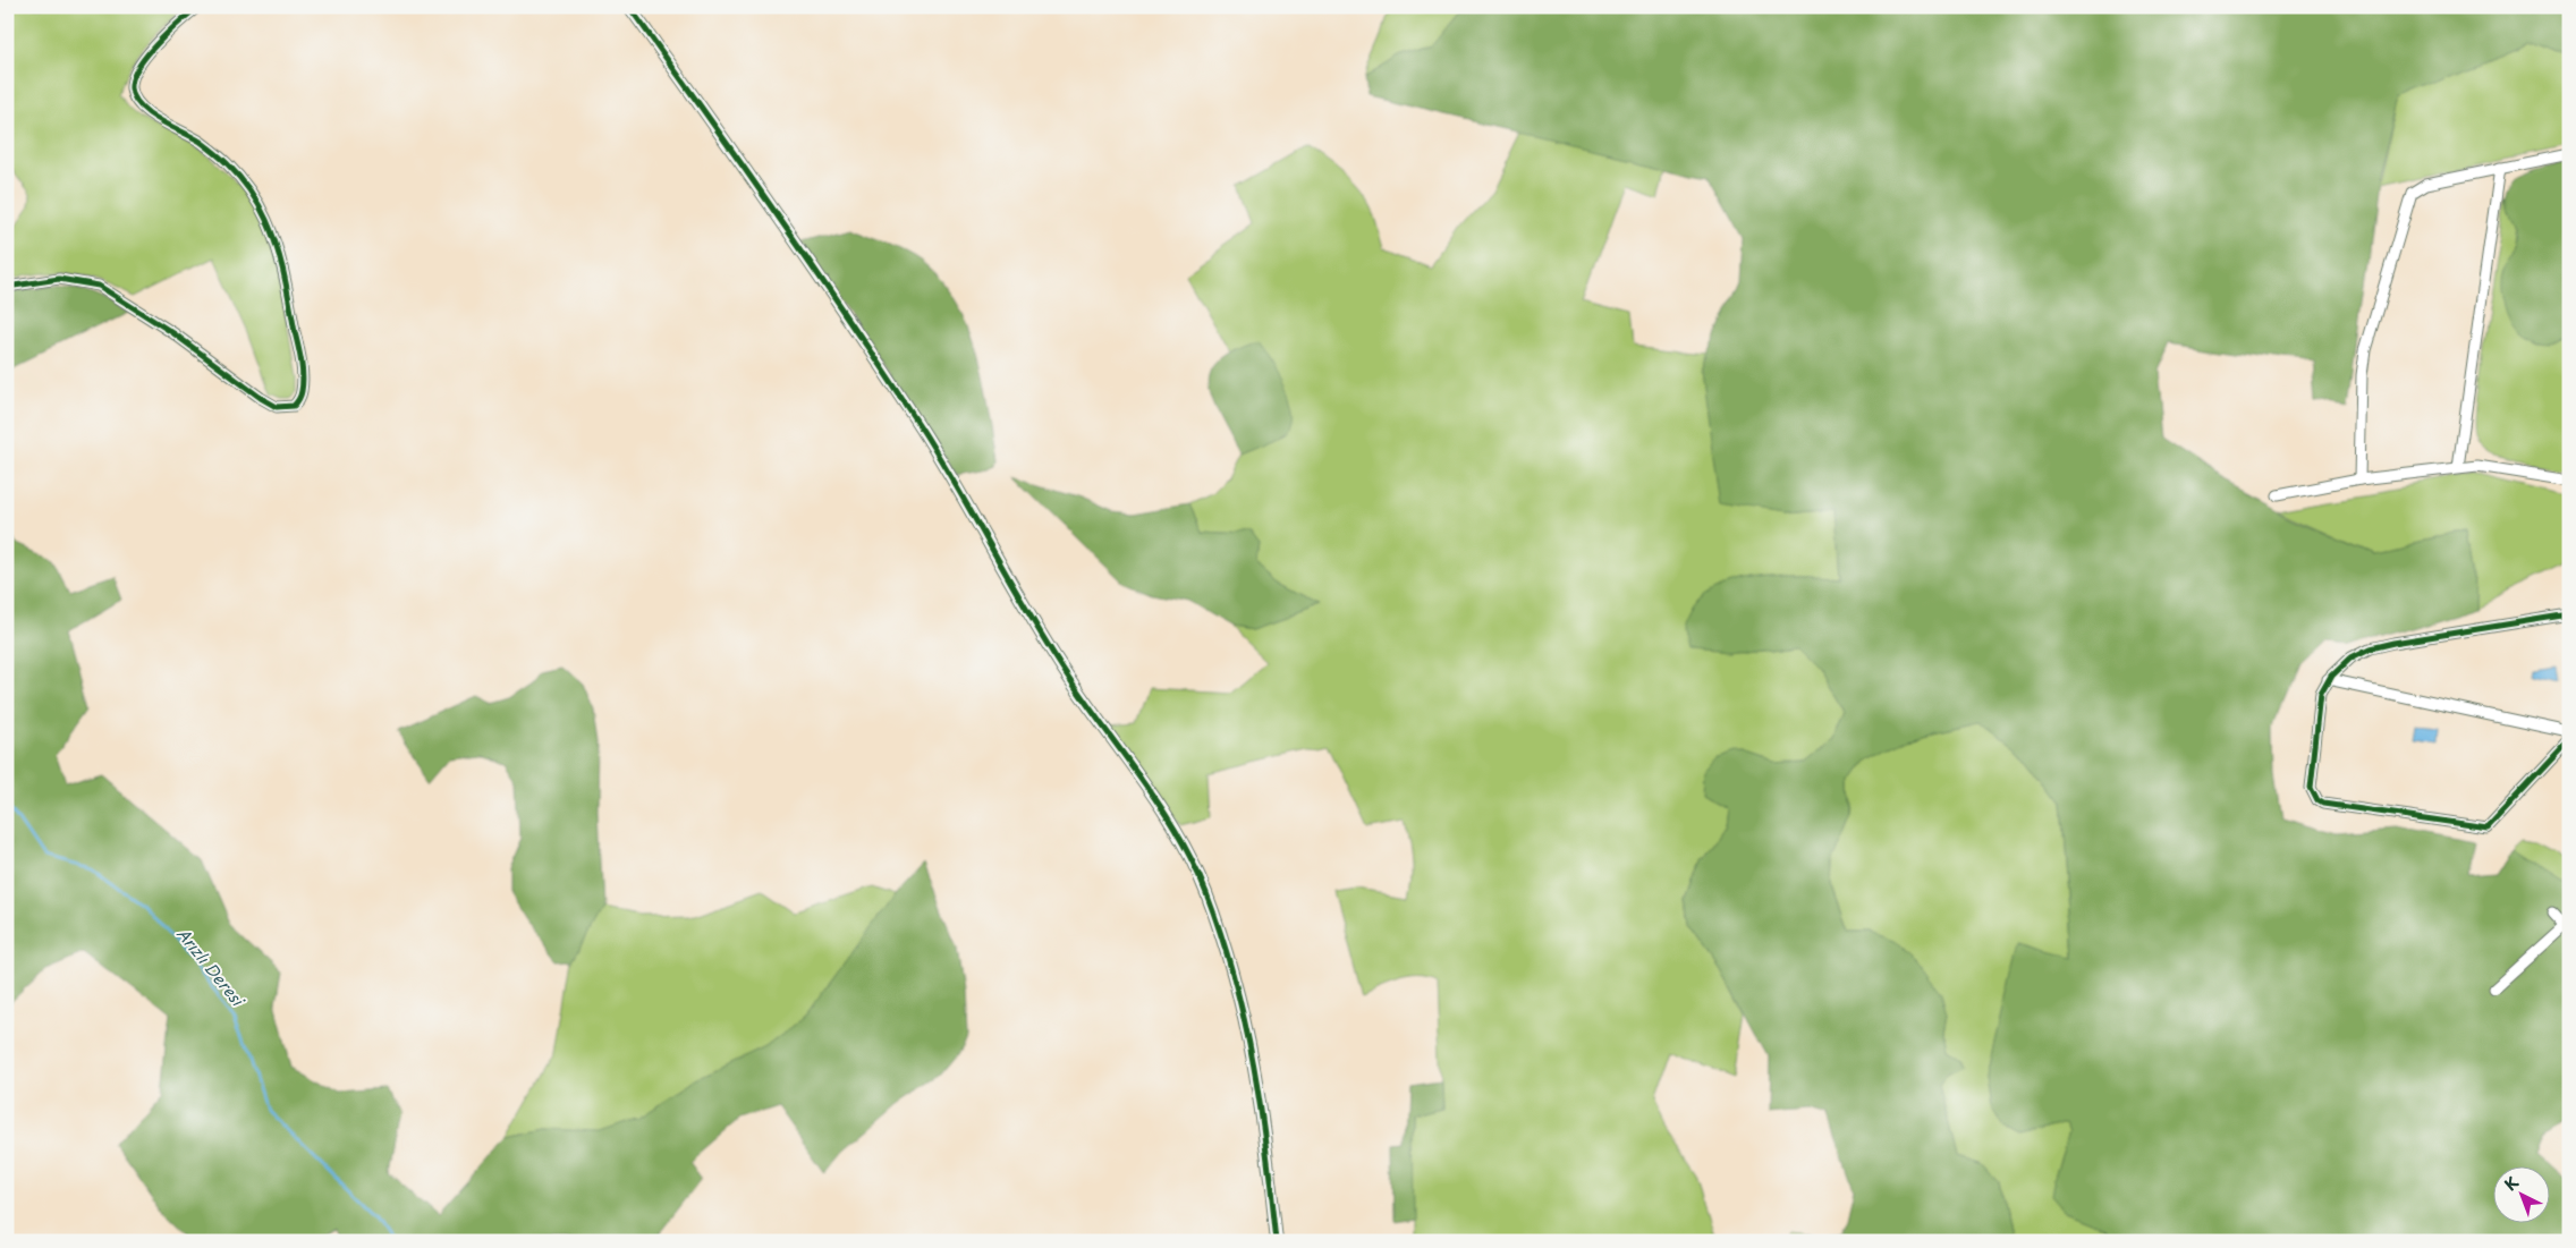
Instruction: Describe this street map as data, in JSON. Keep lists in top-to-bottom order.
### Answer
{
  "water": ["Arızlı Deresi"],
  "north": "top left"
}
